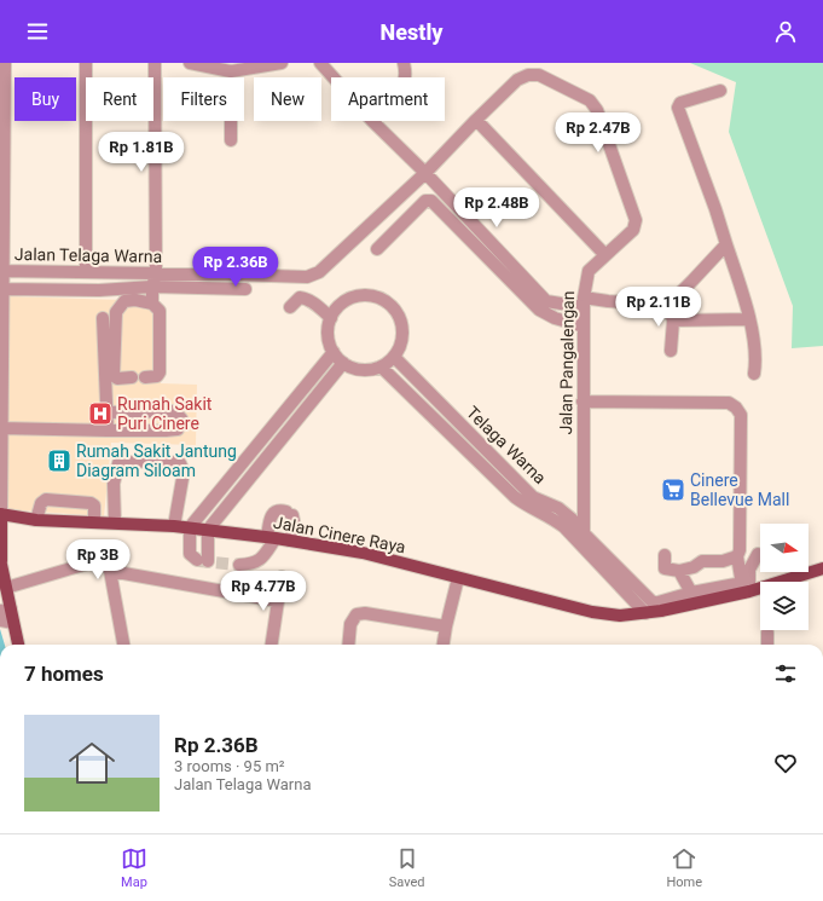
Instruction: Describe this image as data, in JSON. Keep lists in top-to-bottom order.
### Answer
{
  "streets": {
    "main road": ["Jalan Cinere Raya"],
    "street": ["Jalan Telaga Warna", "Jalan Pangalengan", "Telaga Warna"]
  },
  "crossings": [
    ["Jalan Telaga Warna", "Jalan Pangalengan"],
    ["Jalan Pangalengan", "Telaga Warna"],
    ["Telaga Warna", "Jalan Cinere Raya"]
  ],
  "places": {
    "hospital": ["Rumah Sakit Puri Cinere"],
    "building": ["Rumah Sakit Jantung Diagram Siloam"],
    "supermarket": ["Cinere Bellevue Mall"]
  },
  "north": "right",
  "page": {
    "header": "Nestly",
    "chip": [
      "Buy",
      "Rent",
      "Filters",
      "New",
      "Apartment"
    ],
    "price": [
      "Rp 2.47B",
      "Rp 1.81B",
      "Rp 2.48B",
      "Rp 2.36B",
      "Rp 2.11B",
      "Rp 3B",
      "Rp 4.77B"
    ],
    "heading": "7 homes",
    "list": [
      {
        "name": "Rp 2.36B",
        "note": "3 rooms · 95 m² · Jalan Telaga Warna"
      }
    ],
    "tabs": ["Map", "Saved", "Home"]
  }
}
